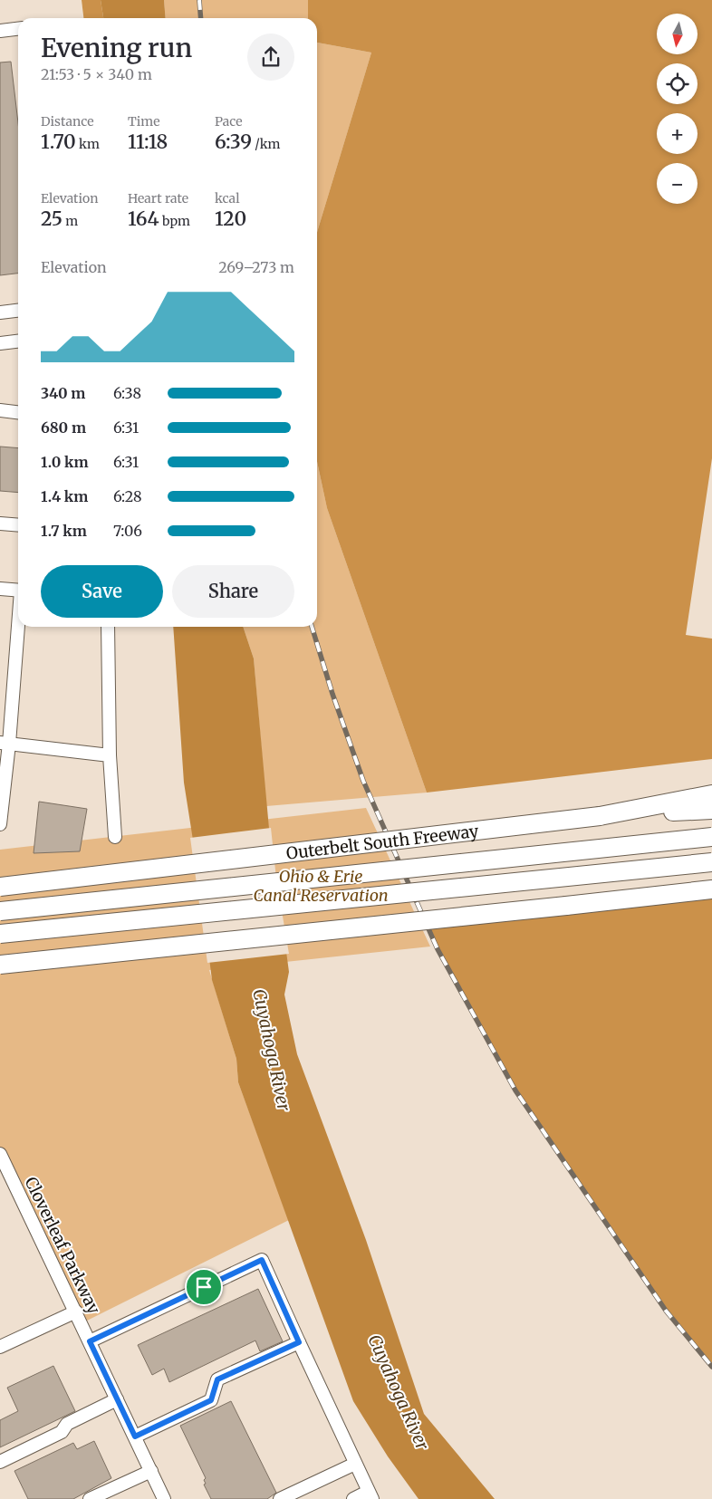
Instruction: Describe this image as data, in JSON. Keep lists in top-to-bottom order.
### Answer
{
  "streets": {
    "highway": ["Outerbelt South Freeway"],
    "street": ["Cloverleaf Parkway"]
  },
  "water": ["Cuyahoga River"],
  "parks": ["Ohio & Erie Canal Reservation"],
  "north": "bottom",
  "page": {
    "map_buttons": ["+", "−"],
    "heading": ["Evening run", "21:53 · 5 × 340 m"],
    "stats": [
      ["Distance", "1.70 km"],
      ["Time", "11:18"],
      ["Pace", "6:39 /km"],
      ["Elevation", "25 m"],
      ["Heart rate", "164 bpm"],
      ["kcal", "120"]
    ],
    "chart": ["Elevation", "269–273 m"],
    "list": [
      {
        "name": "340 m",
        "note": "6:38"
      },
      {
        "name": "680 m",
        "note": "6:31"
      },
      {
        "name": "1.0 km",
        "note": "6:31"
      },
      {
        "name": "1.4 km",
        "note": "6:28"
      },
      {
        "name": "1.7 km",
        "note": "7:06"
      }
    ],
    "buttons": ["Save", "Share"]
  }
}
